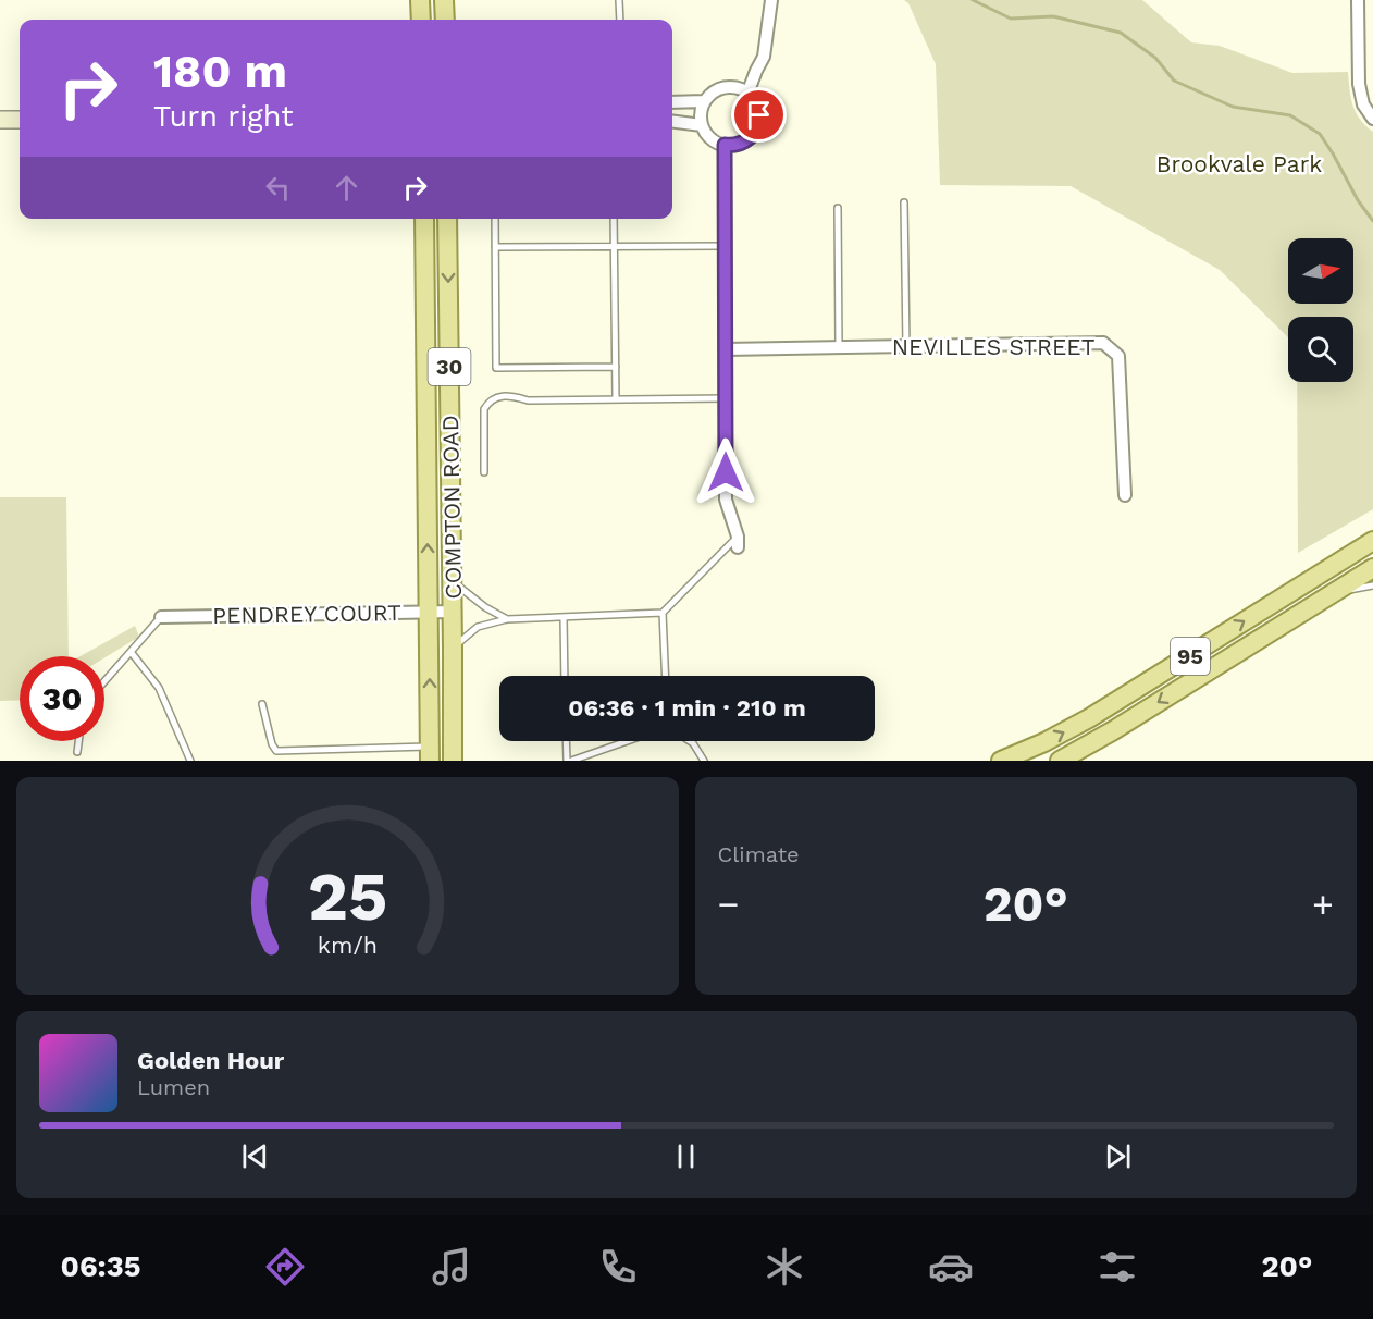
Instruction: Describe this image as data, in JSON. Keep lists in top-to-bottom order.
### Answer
{
  "streets": {
    "main road": ["30", "COMPTON ROAD", "95"],
    "street": ["NEVILLES STREET", "PENDREY COURT"]
  },
  "crossings": [
    ["COMPTON ROAD", "PENDREY COURT"]
  ],
  "parks": ["Brookvale Park"],
  "north": "right",
  "page": {
    "turn": ["180 m", "Turn right"],
    "limit": "30",
    "trip": "06:36 · 1 min · 210 m",
    "tile": "Climate",
    "heat": ["−", "20°", "+"],
    "song": ["Golden Hour", "Lumen"],
    "tabs": ["06:35", "20°"],
    "gauge": ["25", "km/h"]
  }
}
